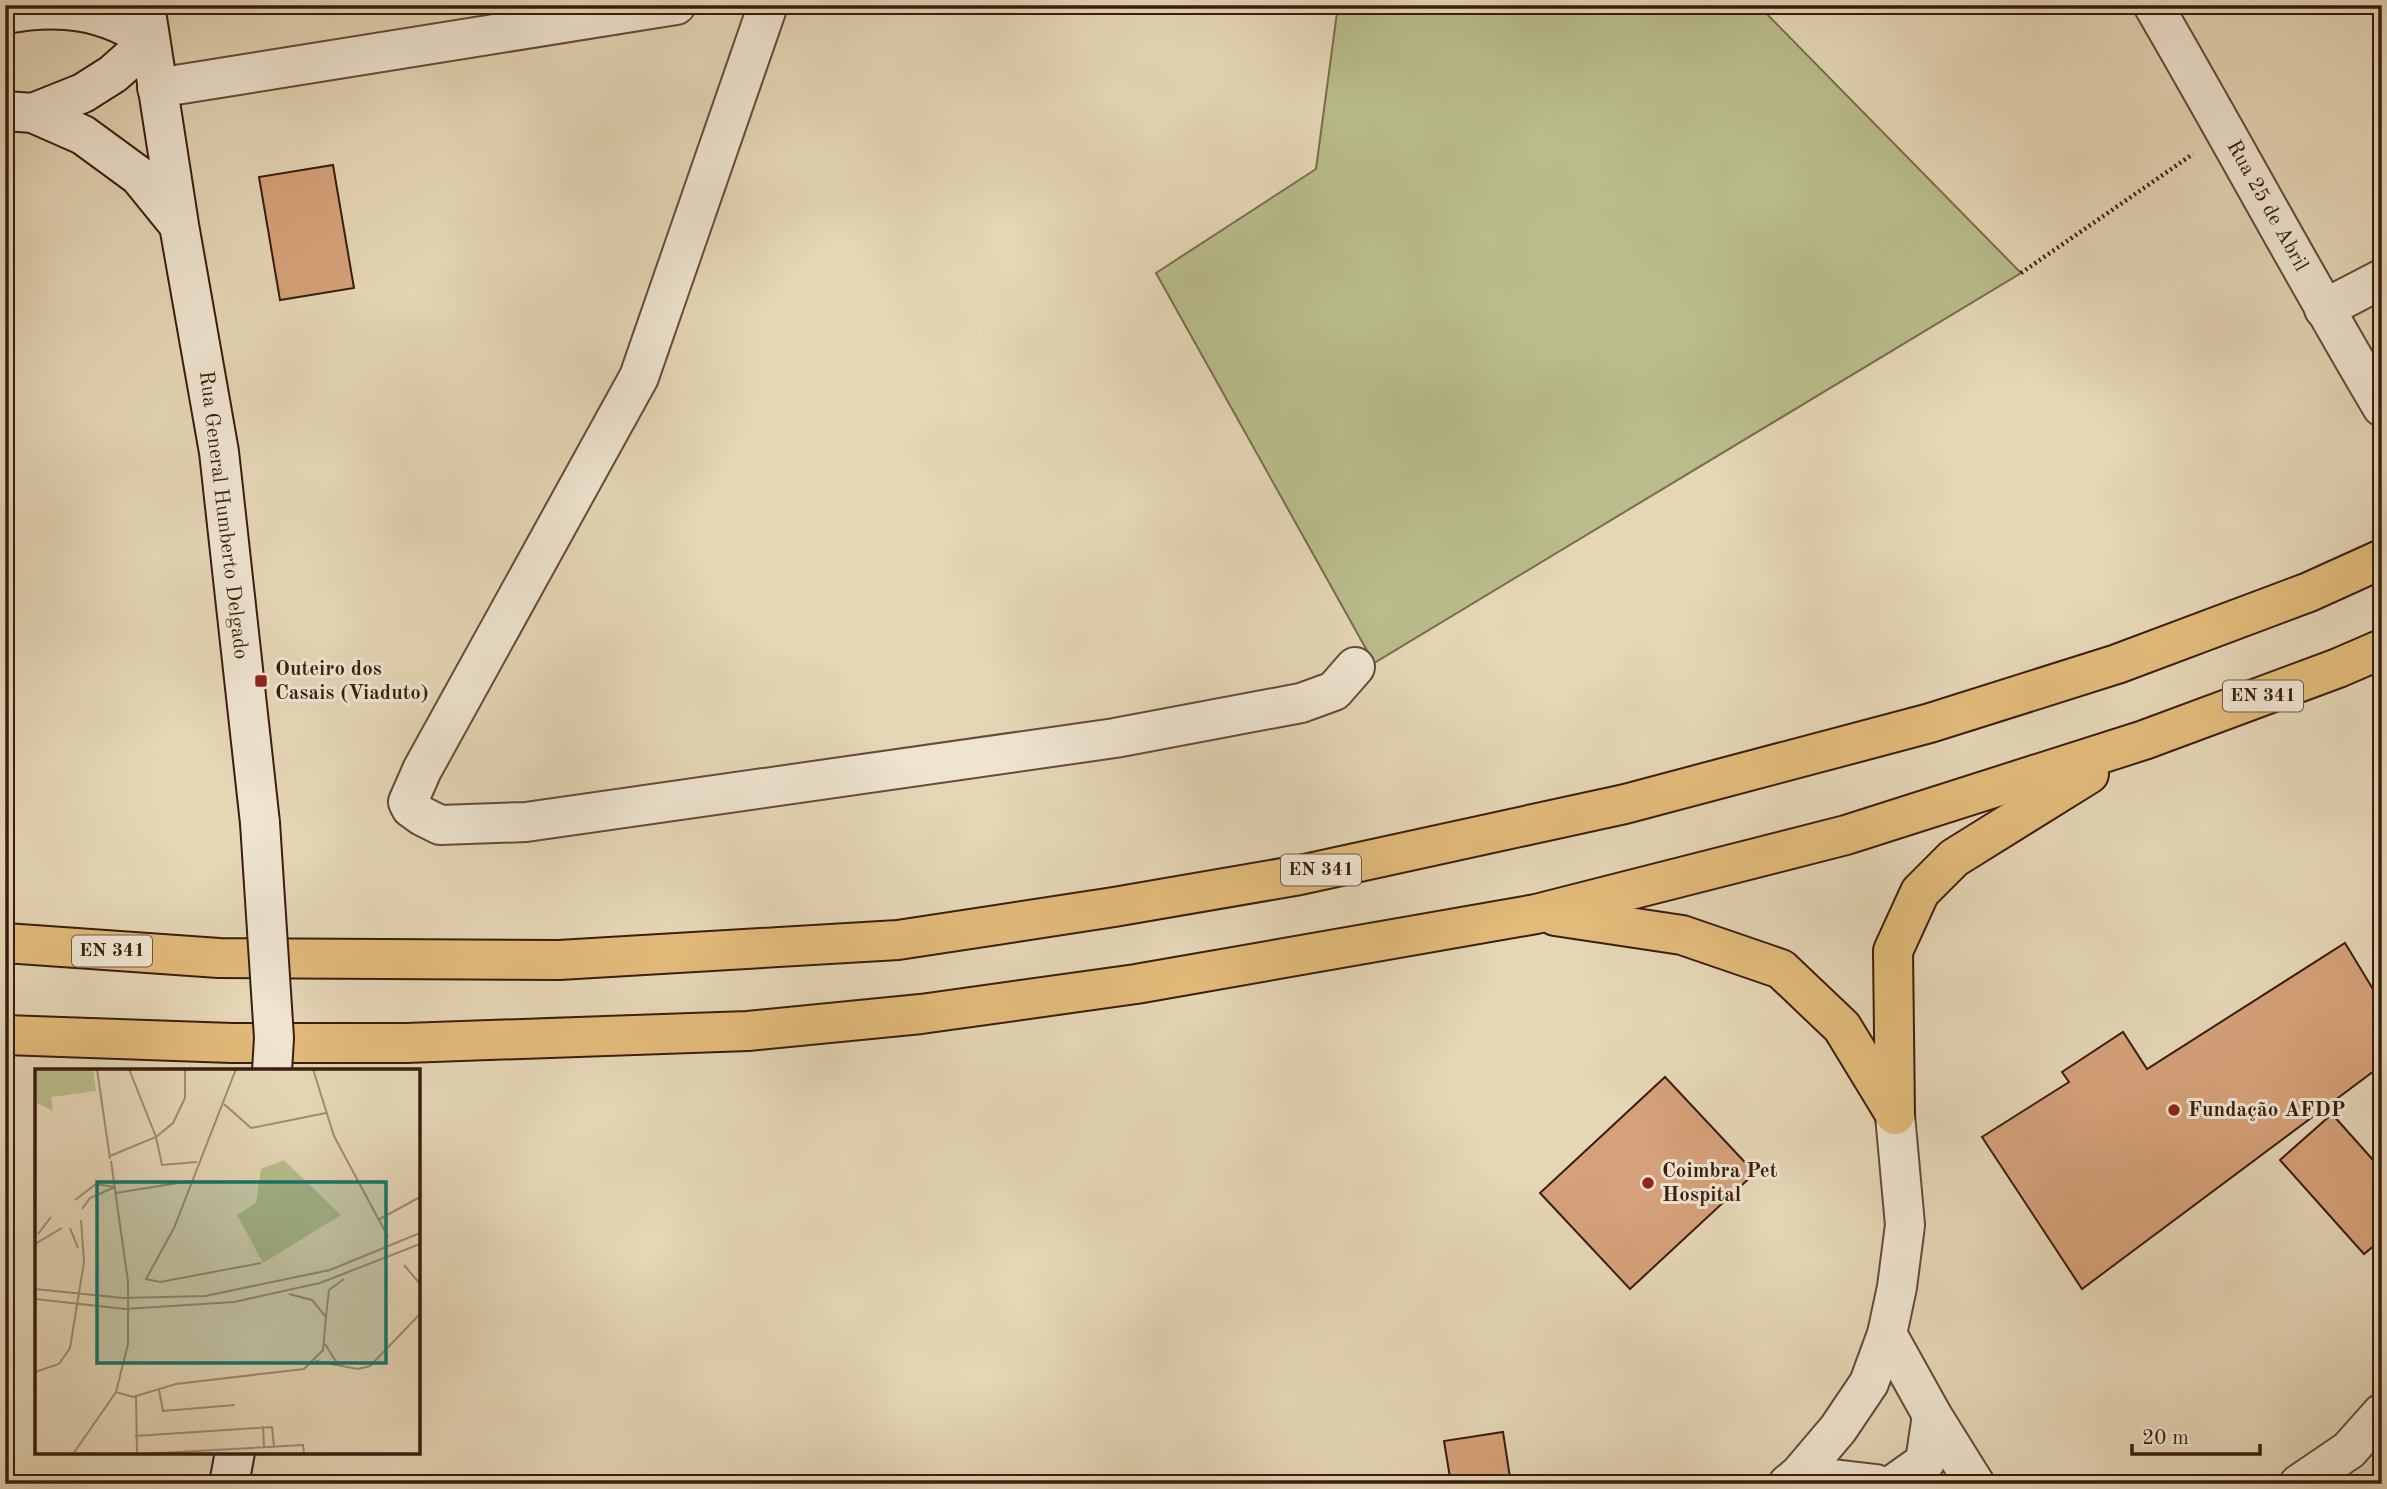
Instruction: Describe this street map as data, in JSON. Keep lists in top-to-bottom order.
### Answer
{
  "streets": {
    "highway": ["EN 341"],
    "street": ["Rua 25 de Abril", "Rua General Humberto Delgado"]
  },
  "places": {
    "transit": ["Outeiro dos Casais (Viaduto)"],
    "other": ["Fundação AFDP", "Coimbra Pet Hospital"]
  },
  "scale_bar": "20 m"
}
